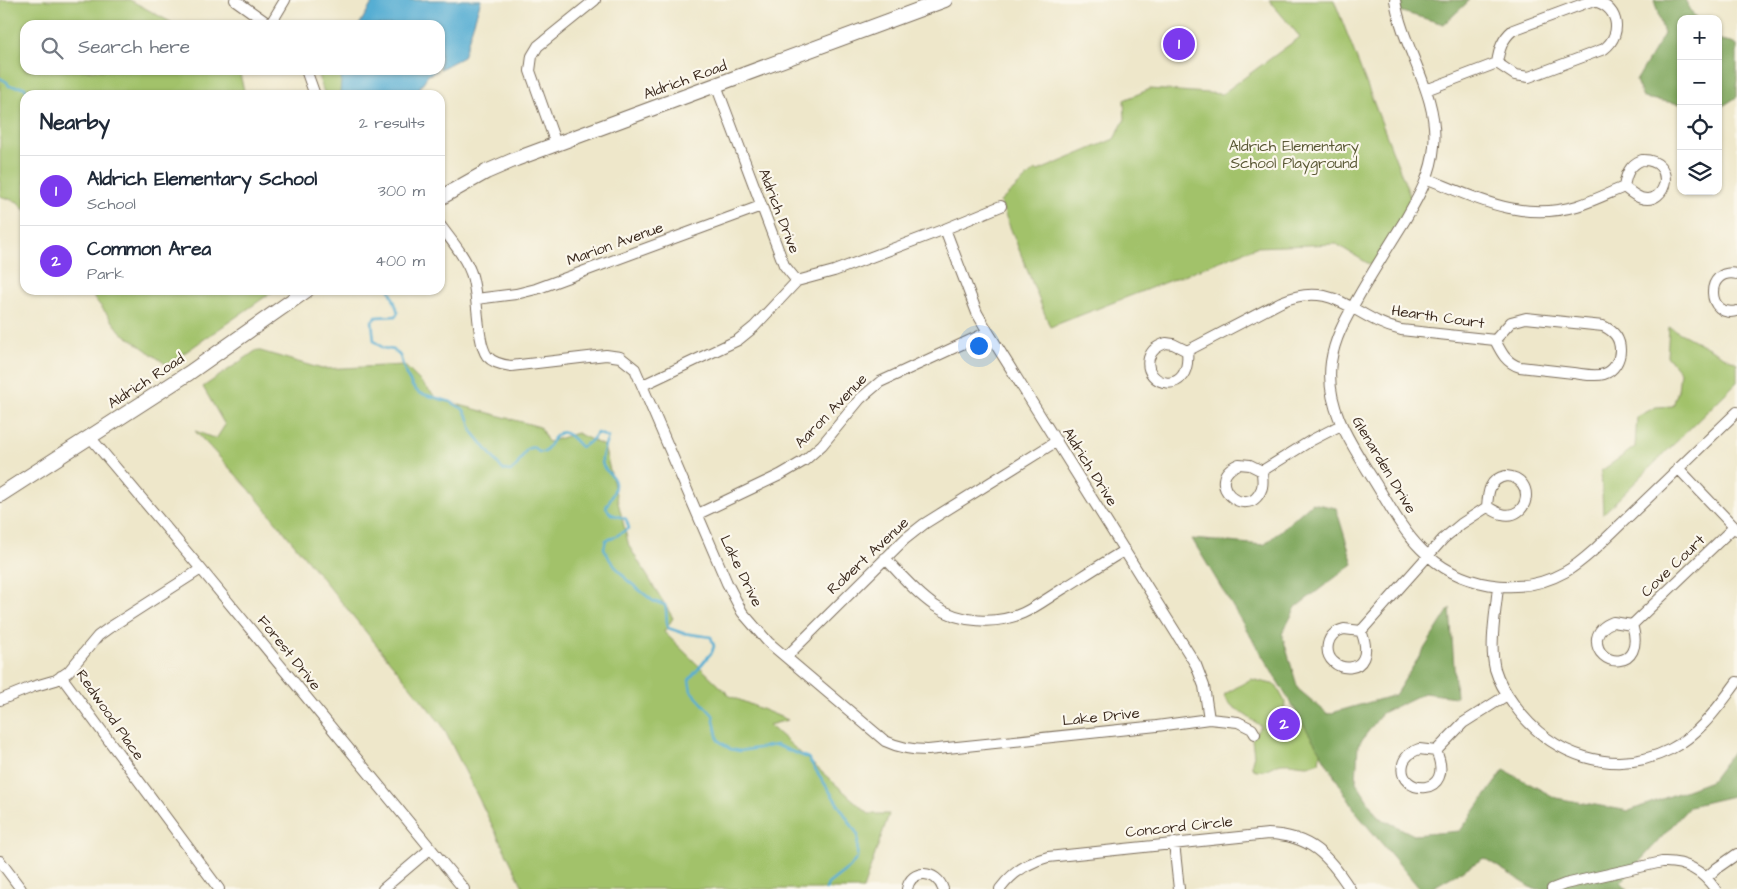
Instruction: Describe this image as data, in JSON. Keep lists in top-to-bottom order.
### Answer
{
  "streets": {
    "main road": ["Aldrich Road"],
    "street": [
      "Aldrich Drive",
      "Marion Avenue",
      "Hearth Court",
      "Aaron Avenue",
      "Glenarden Drive",
      "Robert Avenue",
      "Cove Court",
      "Lake Drive",
      "Forest Drive",
      "Redwood Place",
      "Concord Circle"
    ]
  },
  "crossings": [
    ["Aldrich Road", "Aldrich Drive"],
    ["Aldrich Road", "Forest Drive"],
    ["Aldrich Drive", "Marion Avenue"],
    ["Aldrich Drive", "Aaron Avenue"],
    ["Aldrich Drive", "Robert Avenue"],
    ["Aldrich Drive", "Lake Drive"],
    ["Marion Avenue", "Lake Drive"],
    ["Hearth Court", "Glenarden Drive"],
    ["Aaron Avenue", "Lake Drive"],
    ["Robert Avenue", "Lake Drive"],
    ["Forest Drive", "Redwood Place"]
  ],
  "parks": ["Aldrich Elementary School Playground"],
  "page": {
    "map_buttons": ["+", "−"],
    "search": "Search here",
    "pins": ["1", "2"],
    "heading": ["Nearby", "2 results"],
    "list": [
      {
        "mark": "1",
        "name": "Aldrich Elementary School",
        "note": "School",
        "value": "300 m"
      },
      {
        "mark": "2",
        "name": "Common Area",
        "note": "Park",
        "value": "400 m"
      }
    ]
  }
}
